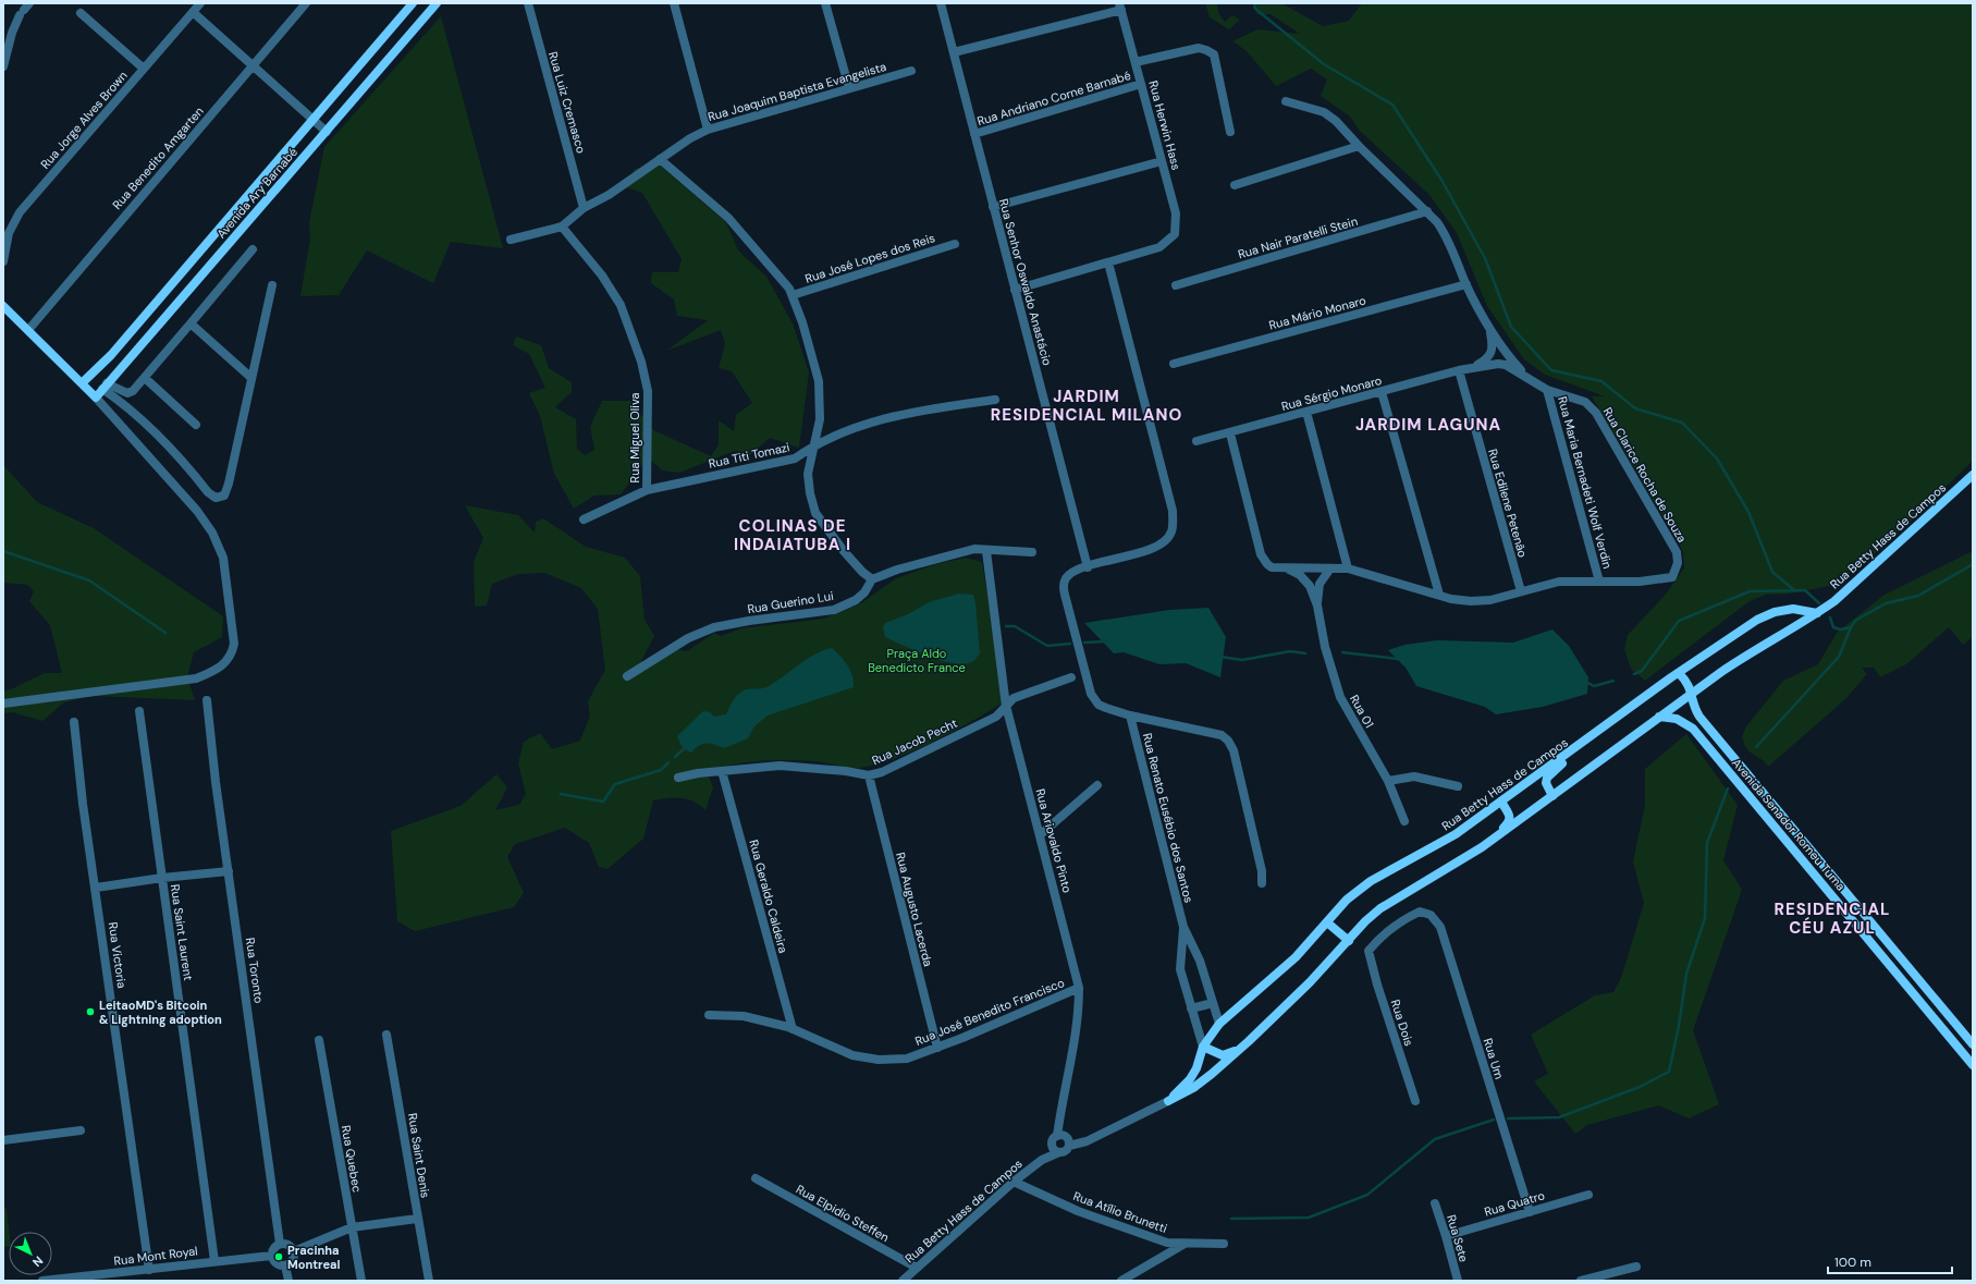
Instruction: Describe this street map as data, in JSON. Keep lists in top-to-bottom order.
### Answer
{
  "streets": {
    "street": [
      "Rua Joaquim Baptista Evangelista",
      "Rua Andriano Corne Barnabé",
      "Rua Luiz Cremasco",
      "Rua Jorge Alves Brown",
      "Rua Herwin Hass",
      "Rua Benedito Amgarten",
      "Avenida Ary Barnabé",
      "Rua Nair Paratelli Stein",
      "Rua José Lopes dos Reis",
      "Rua Senhor Oswaldo Anastácio",
      "Rua Mário Monaro",
      "Rua Sérgio Monaro",
      "Rua Miguel Oliva",
      "Rua Titi Tomazi",
      "Rua Clarice Rocha de Souza",
      "Rua Maria Bernadeti Wolf Verdin",
      "Rua Edilene Petenão",
      "Rua Betty Hass de Campos",
      "Rua Guerino Lui",
      "Rua 01",
      "Rua Jacob Pecht",
      "Rua Renato Eusébio dos Santos",
      "Avenida Senador Romeu Tuma",
      "Rua Ariovaldo Pinto",
      "Rua Geraldo Caldeira",
      "Rua Augusto Lacerda",
      "Rua Saint Laurent",
      "Rua Victoria",
      "Rua Toronto",
      "Rua José Benedito Francisco",
      "Rua Dois",
      "Rua Um",
      "Rua Saint Denis",
      "Rua Quebec",
      "Rua Quatro",
      "Rua Atílio Brunetti",
      "Rua Elpidio Steffen",
      "Rua Sete",
      "Rua Mont Royal"
    ]
  },
  "crossings": [
    ["Rua Joaquim Baptista Evangelista", "Rua Luiz Cremasco"],
    ["Rua Joaquim Baptista Evangelista", "Rua Miguel Oliva"],
    ["Rua Andriano Corne Barnabé", "Rua Herwin Hass"],
    ["Rua Andriano Corne Barnabé", "Rua Senhor Oswaldo Anastácio"],
    ["Rua Nair Paratelli Stein", "Rua Clarice Rocha de Souza"],
    ["Rua Mário Monaro", "Rua Clarice Rocha de Souza"],
    ["Rua Sérgio Monaro", "Rua Clarice Rocha de Souza"],
    ["Rua Sérgio Monaro", "Rua Edilene Petenão"],
    ["Rua Miguel Oliva", "Rua Titi Tomazi"],
    ["Rua Clarice Rocha de Souza", "Rua Maria Bernadeti Wolf Verdin"],
    ["Rua Clarice Rocha de Souza", "Rua Edilene Petenão"],
    ["Rua Clarice Rocha de Souza", "Rua 01"],
    ["Rua Betty Hass de Campos", "Rua Renato Eusébio dos Santos"],
    ["Rua Betty Hass de Campos", "Avenida Senador Romeu Tuma"],
    ["Rua Betty Hass de Campos", "Rua Ariovaldo Pinto"],
    ["Rua Betty Hass de Campos", "Rua Atílio Brunetti"],
    ["Rua Betty Hass de Campos", "Rua Elpidio Steffen"],
    ["Rua Jacob Pecht", "Rua Ariovaldo Pinto"],
    ["Rua Jacob Pecht", "Rua Geraldo Caldeira"],
    ["Rua Jacob Pecht", "Rua Augusto Lacerda"],
    ["Rua Ariovaldo Pinto", "Rua José Benedito Francisco"],
    ["Rua Geraldo Caldeira", "Rua José Benedito Francisco"],
    ["Rua Augusto Lacerda", "Rua José Benedito Francisco"],
    ["Rua Saint Laurent", "Rua Mont Royal"],
    ["Rua Victoria", "Rua Mont Royal"],
    ["Rua Toronto", "Rua Mont Royal"],
    ["Rua Dois", "Rua Um"],
    ["Rua Um", "Rua Quatro"],
    ["Rua Quatro", "Rua Sete"]
  ],
  "districts": [
    "JARDIM RESIDENCIAL MILANO",
    "JARDIM LAGUNA",
    "COLINAS DE INDAIATUBA I",
    "RESIDENCIAL CÉU AZUL"
  ],
  "parks": ["Praça Aldo Benedicto France"],
  "places": ["LeitaoMD's Bitcoin & Lightning adoption", "Pracinha Montreal"],
  "scale_bar": "100 m",
  "north": "bottom right"
}
